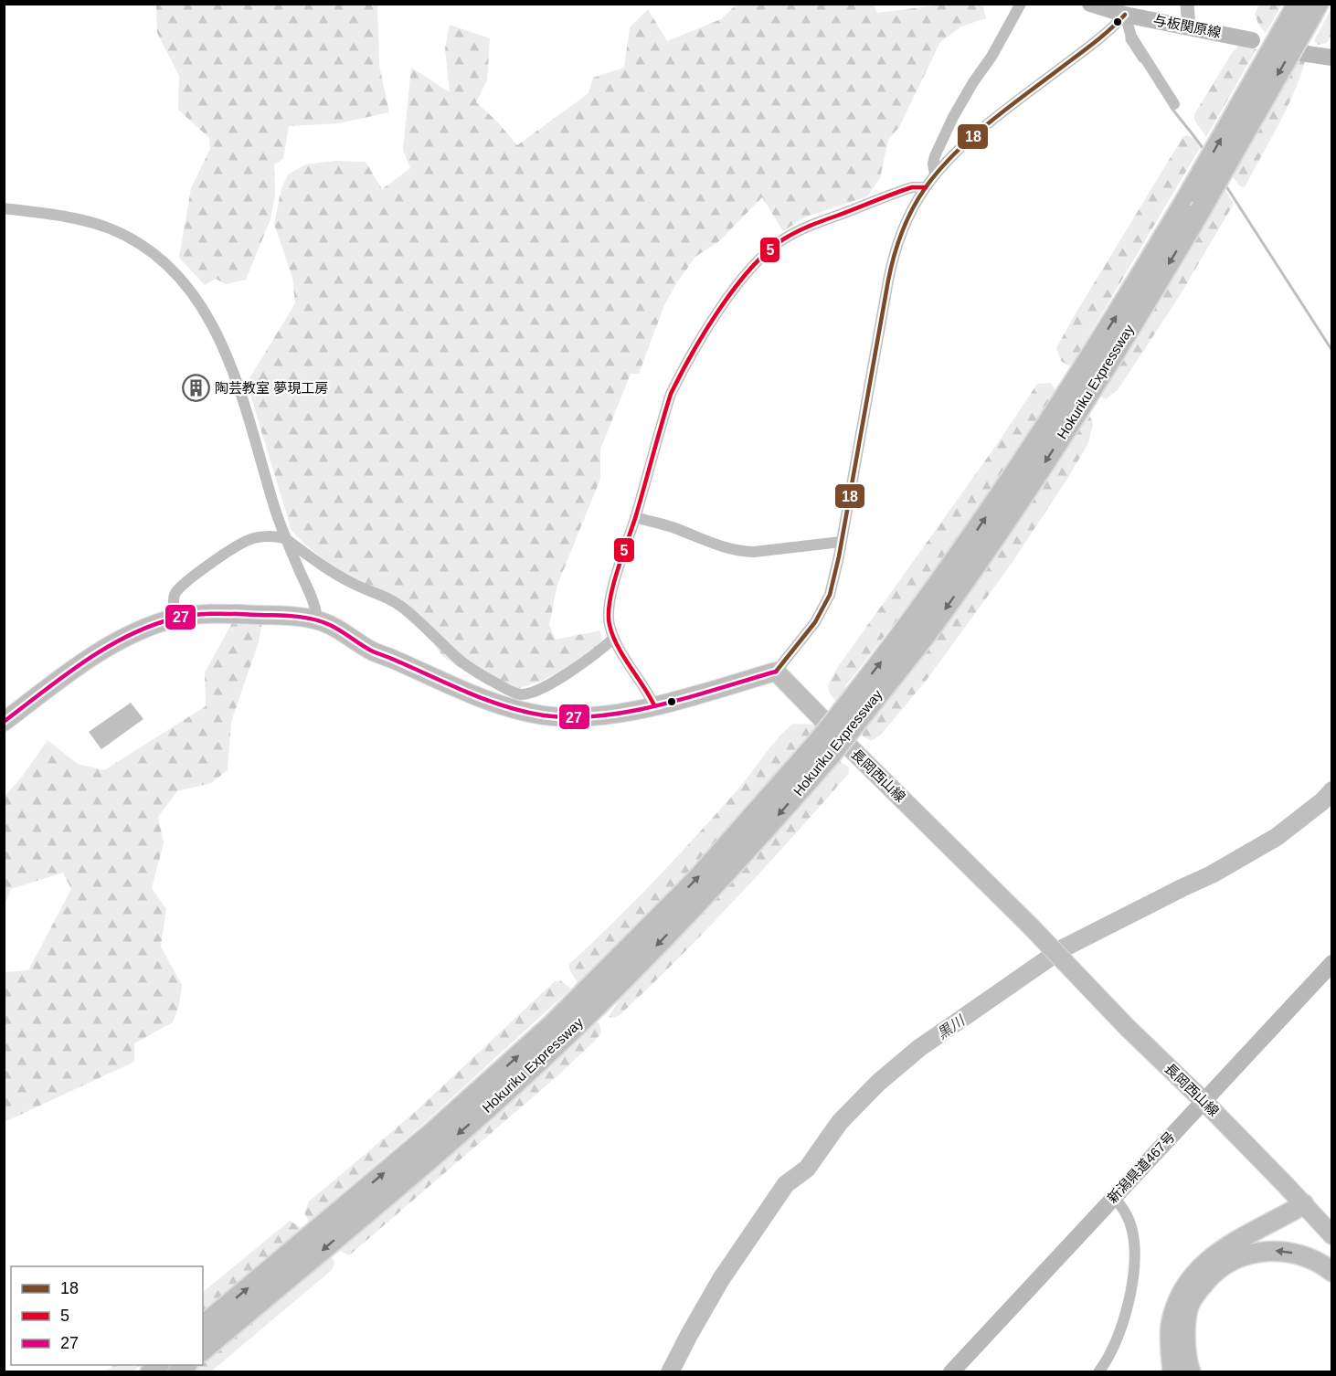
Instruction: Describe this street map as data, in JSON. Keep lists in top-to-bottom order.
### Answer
{
  "streets": {
    "highway": ["Hokuriku Expressway"],
    "main road": ["与板関原線", "長岡西山線", "新潟県道467号"]
  },
  "crossings": [
    ["長岡西山線", "新潟県道467号"]
  ],
  "water": ["黒川"],
  "places": {
    "building": ["陶芸教室 夢現工房"]
  },
  "lines": ["transit line 18", "transit line 5", "transit line 27"],
  "legend": ["18", "5", "27"]
}
